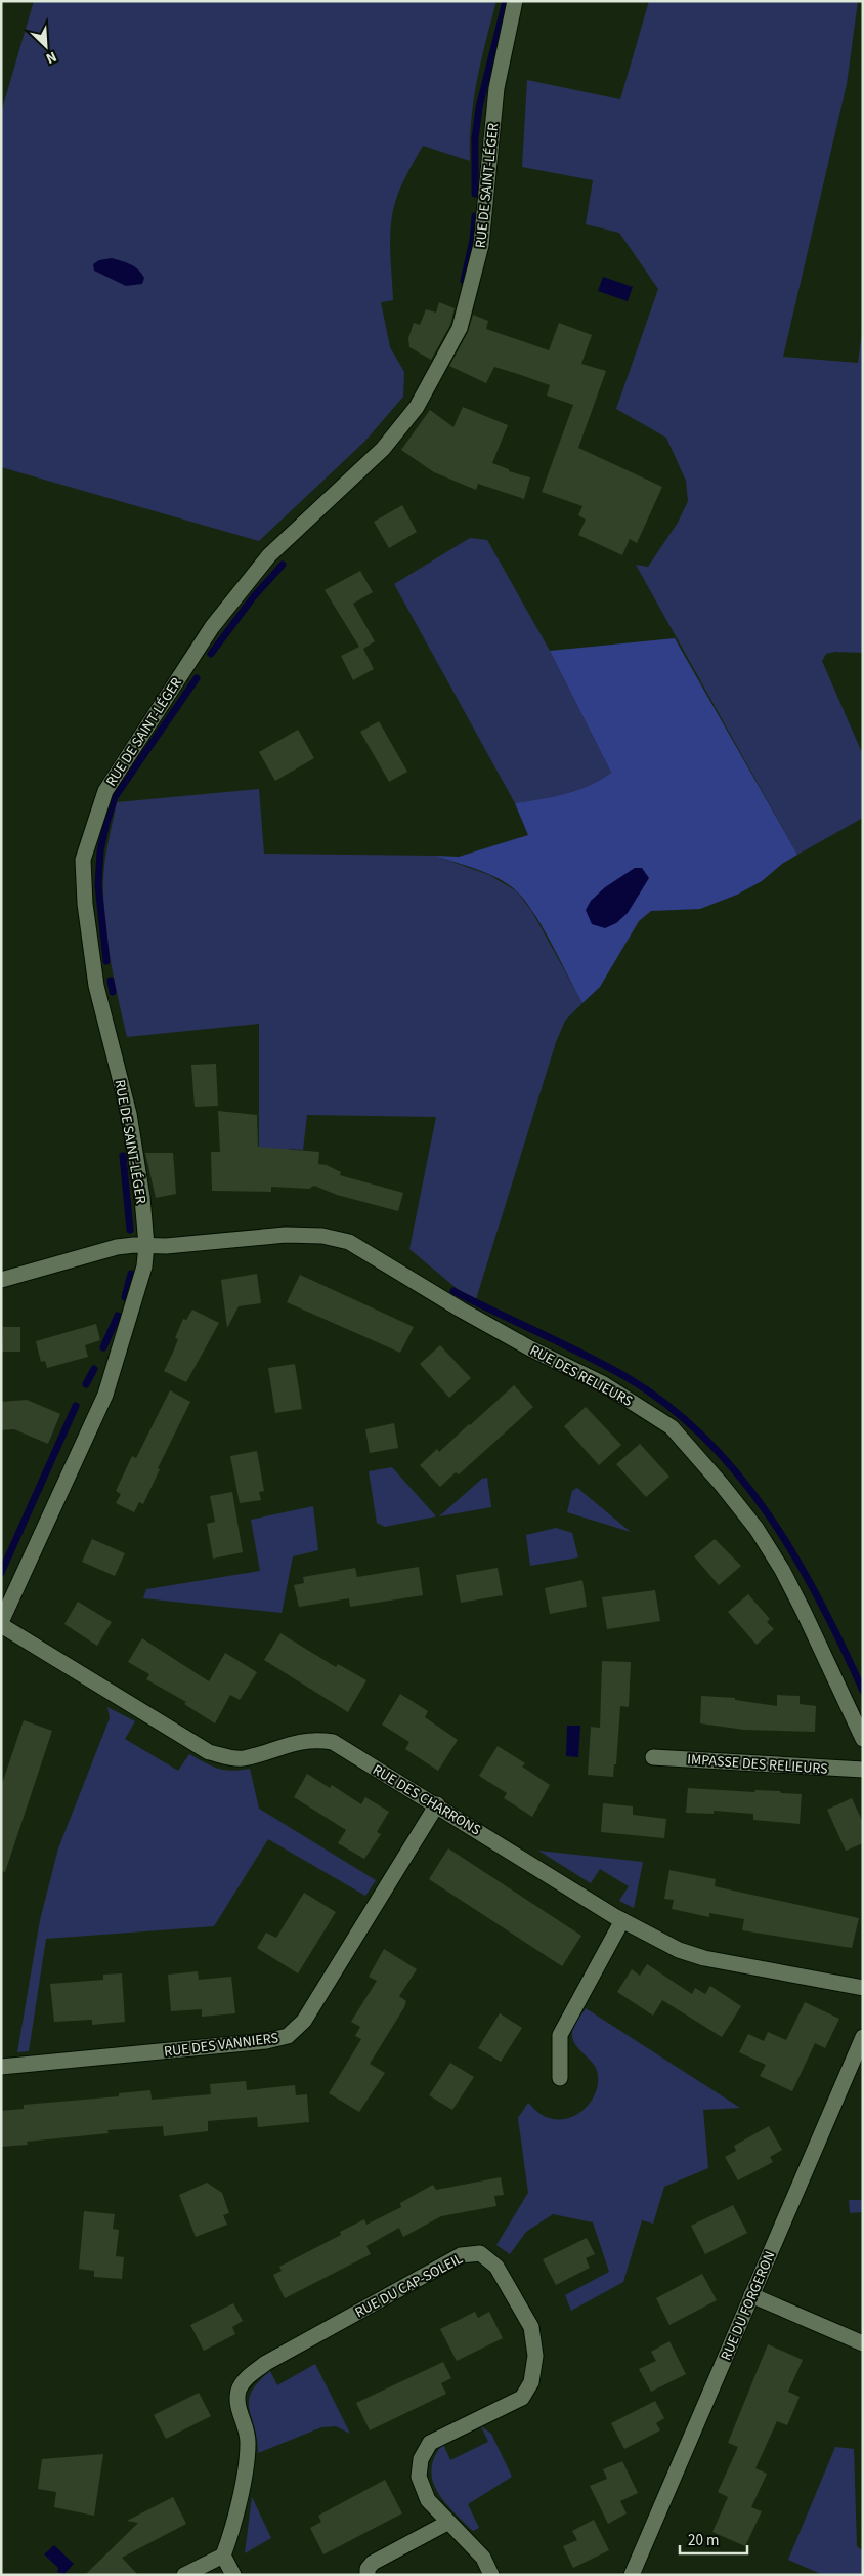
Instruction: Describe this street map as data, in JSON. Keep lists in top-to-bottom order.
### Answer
{
  "streets": {
    "street": [
      "RUE DE SAINT-LÉGER",
      "RUE DES RELIEURS",
      "IMPASSE DES RELIEURS",
      "RUE DES CHARRONS",
      "RUE DES VANNIERS",
      "RUE DU CAP-SOLEIL",
      "RUE DU FORGERON"
    ]
  },
  "crossings": [
    ["RUE DE SAINT-LÉGER", "RUE DES RELIEURS"],
    ["RUE DE SAINT-LÉGER", "RUE DES CHARRONS"],
    ["RUE DES CHARRONS", "RUE DES VANNIERS"]
  ],
  "scale_bar": "20 m",
  "north": "bottom right"
}
